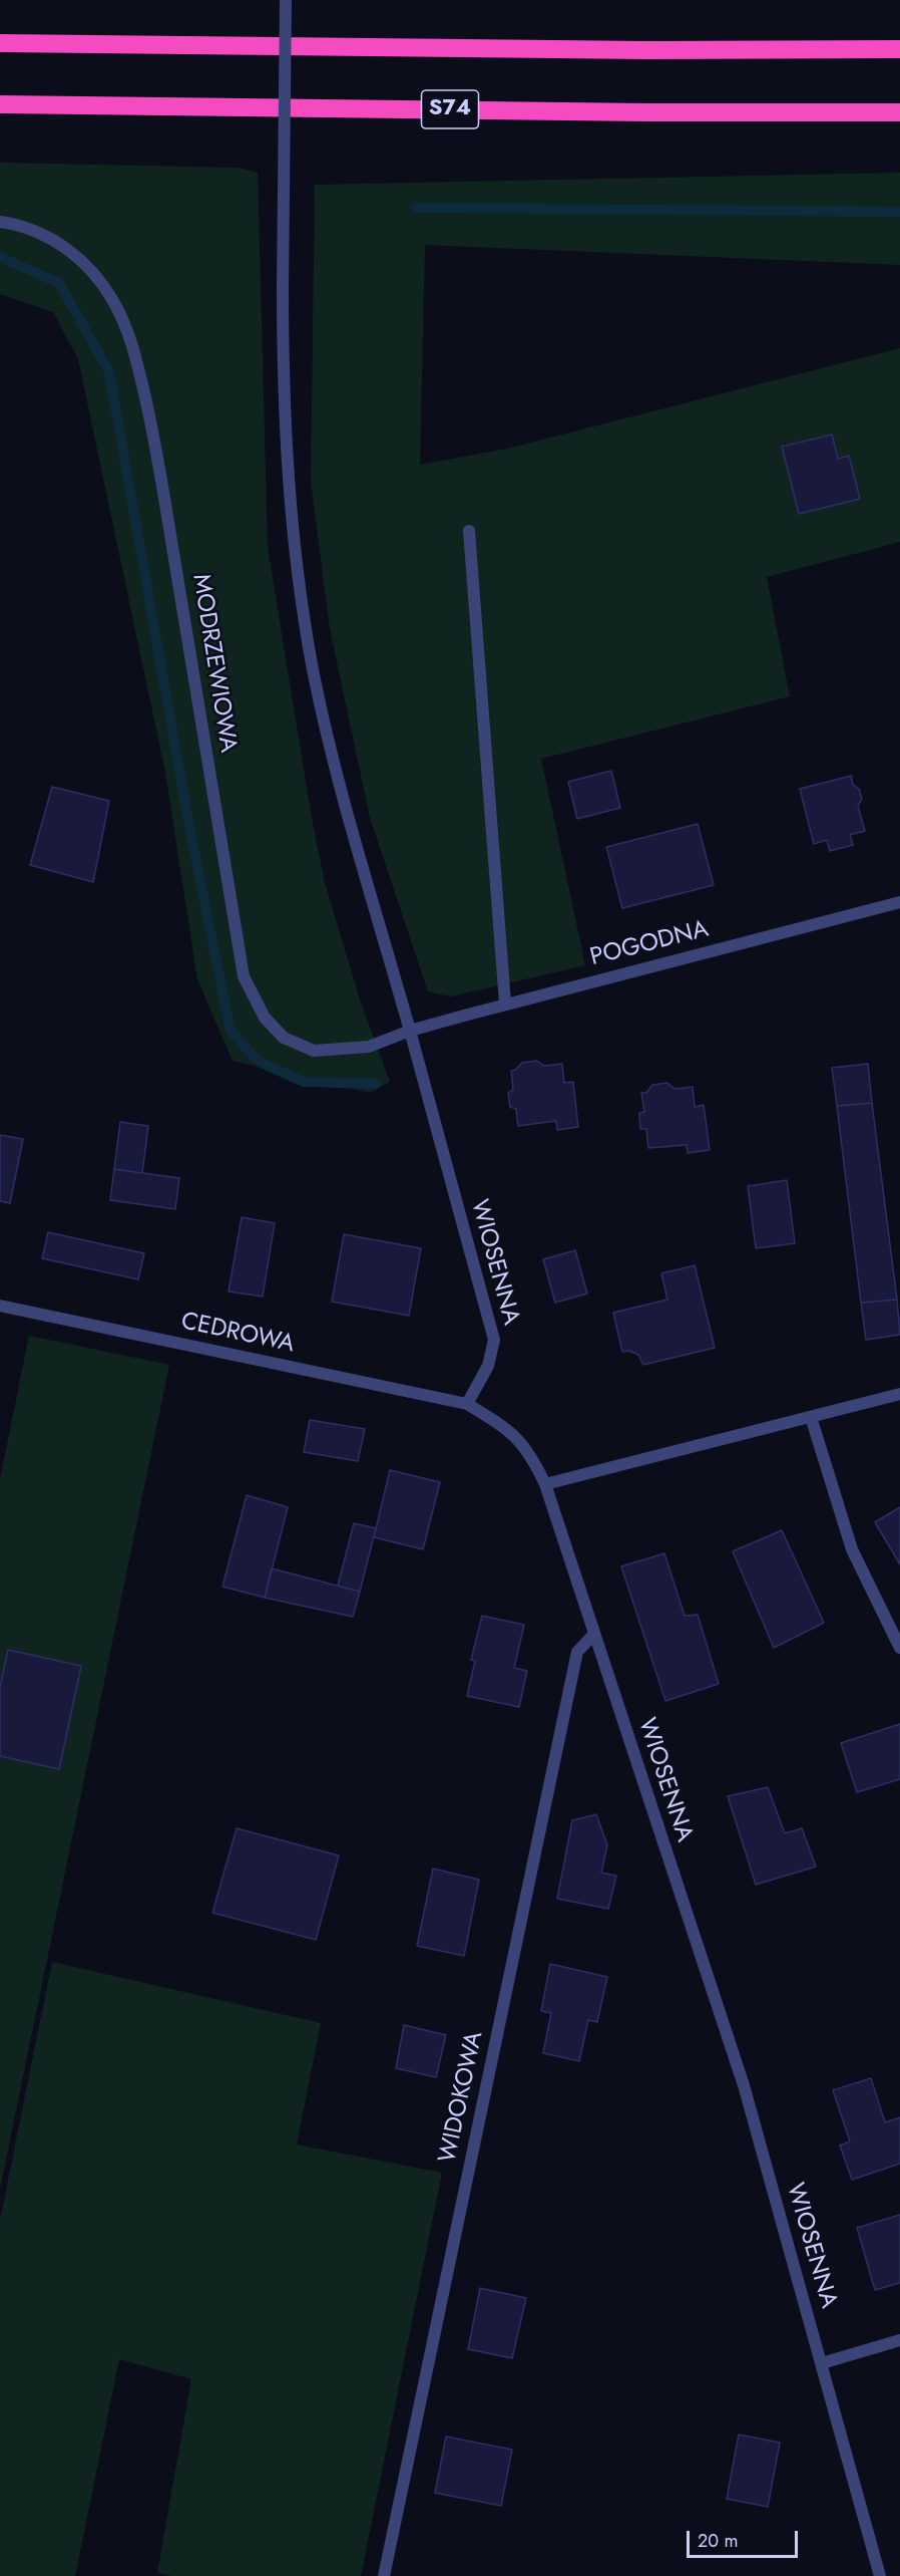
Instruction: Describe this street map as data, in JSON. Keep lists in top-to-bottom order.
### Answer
{
  "streets": {
    "highway": ["S74"],
    "street": [
      "MODRZEWIOWA",
      "POGODNA",
      "WIOSENNA",
      "CEDROWA",
      "WIDOKOWA"
    ]
  },
  "crossings": [
    ["MODRZEWIOWA", "POGODNA"],
    ["MODRZEWIOWA", "WIOSENNA"],
    ["POGODNA", "WIOSENNA"],
    ["WIOSENNA", "CEDROWA"],
    ["WIOSENNA", "WIDOKOWA"]
  ],
  "scale_bar": "20 m"
}
